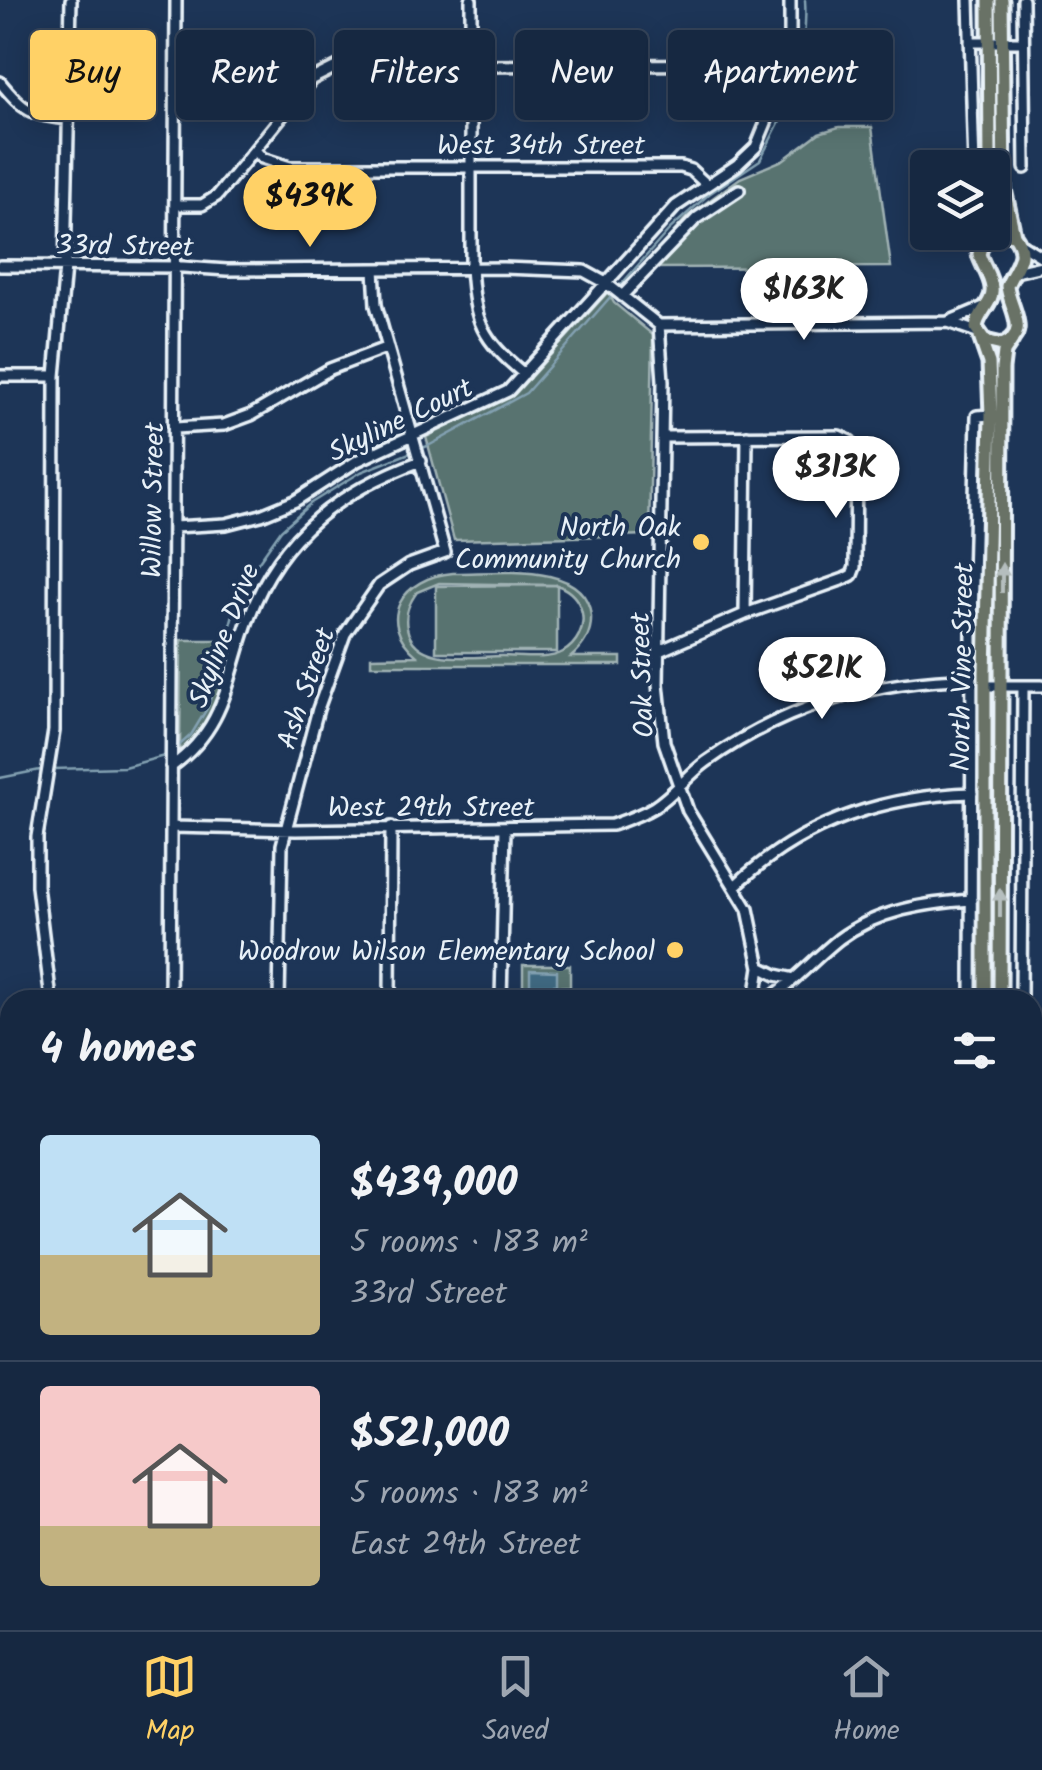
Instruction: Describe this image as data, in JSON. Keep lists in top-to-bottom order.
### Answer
{
  "streets": {
    "main road": ["North Vine Street"],
    "street": [
      "West 34th Street",
      "33rd Street",
      "Skyline Court",
      "Willow Street",
      "Skyline Drive",
      "Oak Street",
      "Ash Street",
      "West 29th Street"
    ]
  },
  "crossings": [
    ["33rd Street", "Skyline Court"],
    ["33rd Street", "Willow Street"],
    ["33rd Street", "Ash Street"],
    ["Skyline Court", "Willow Street"],
    ["Skyline Court", "Ash Street"],
    ["Willow Street", "Skyline Drive"],
    ["Willow Street", "West 29th Street"],
    ["Skyline Drive", "Ash Street"],
    ["Oak Street", "West 29th Street"],
    ["Ash Street", "West 29th Street"]
  ],
  "places": ["North Oak Community Church", "Woodrow Wilson Elementary School"],
  "page": {
    "chip": [
      "Buy",
      "Rent",
      "Filters",
      "New",
      "Apartment"
    ],
    "price": [
      "$439K",
      "$163K",
      "$313K",
      "$521K"
    ],
    "heading": "4 homes",
    "list": [
      {
        "name": "$439,000",
        "note": "5 rooms · 183 m² · 33rd Street"
      },
      {
        "name": "$521,000",
        "note": "5 rooms · 183 m² · East 29th Street"
      }
    ],
    "tabs": ["Map", "Saved", "Home"]
  }
}
